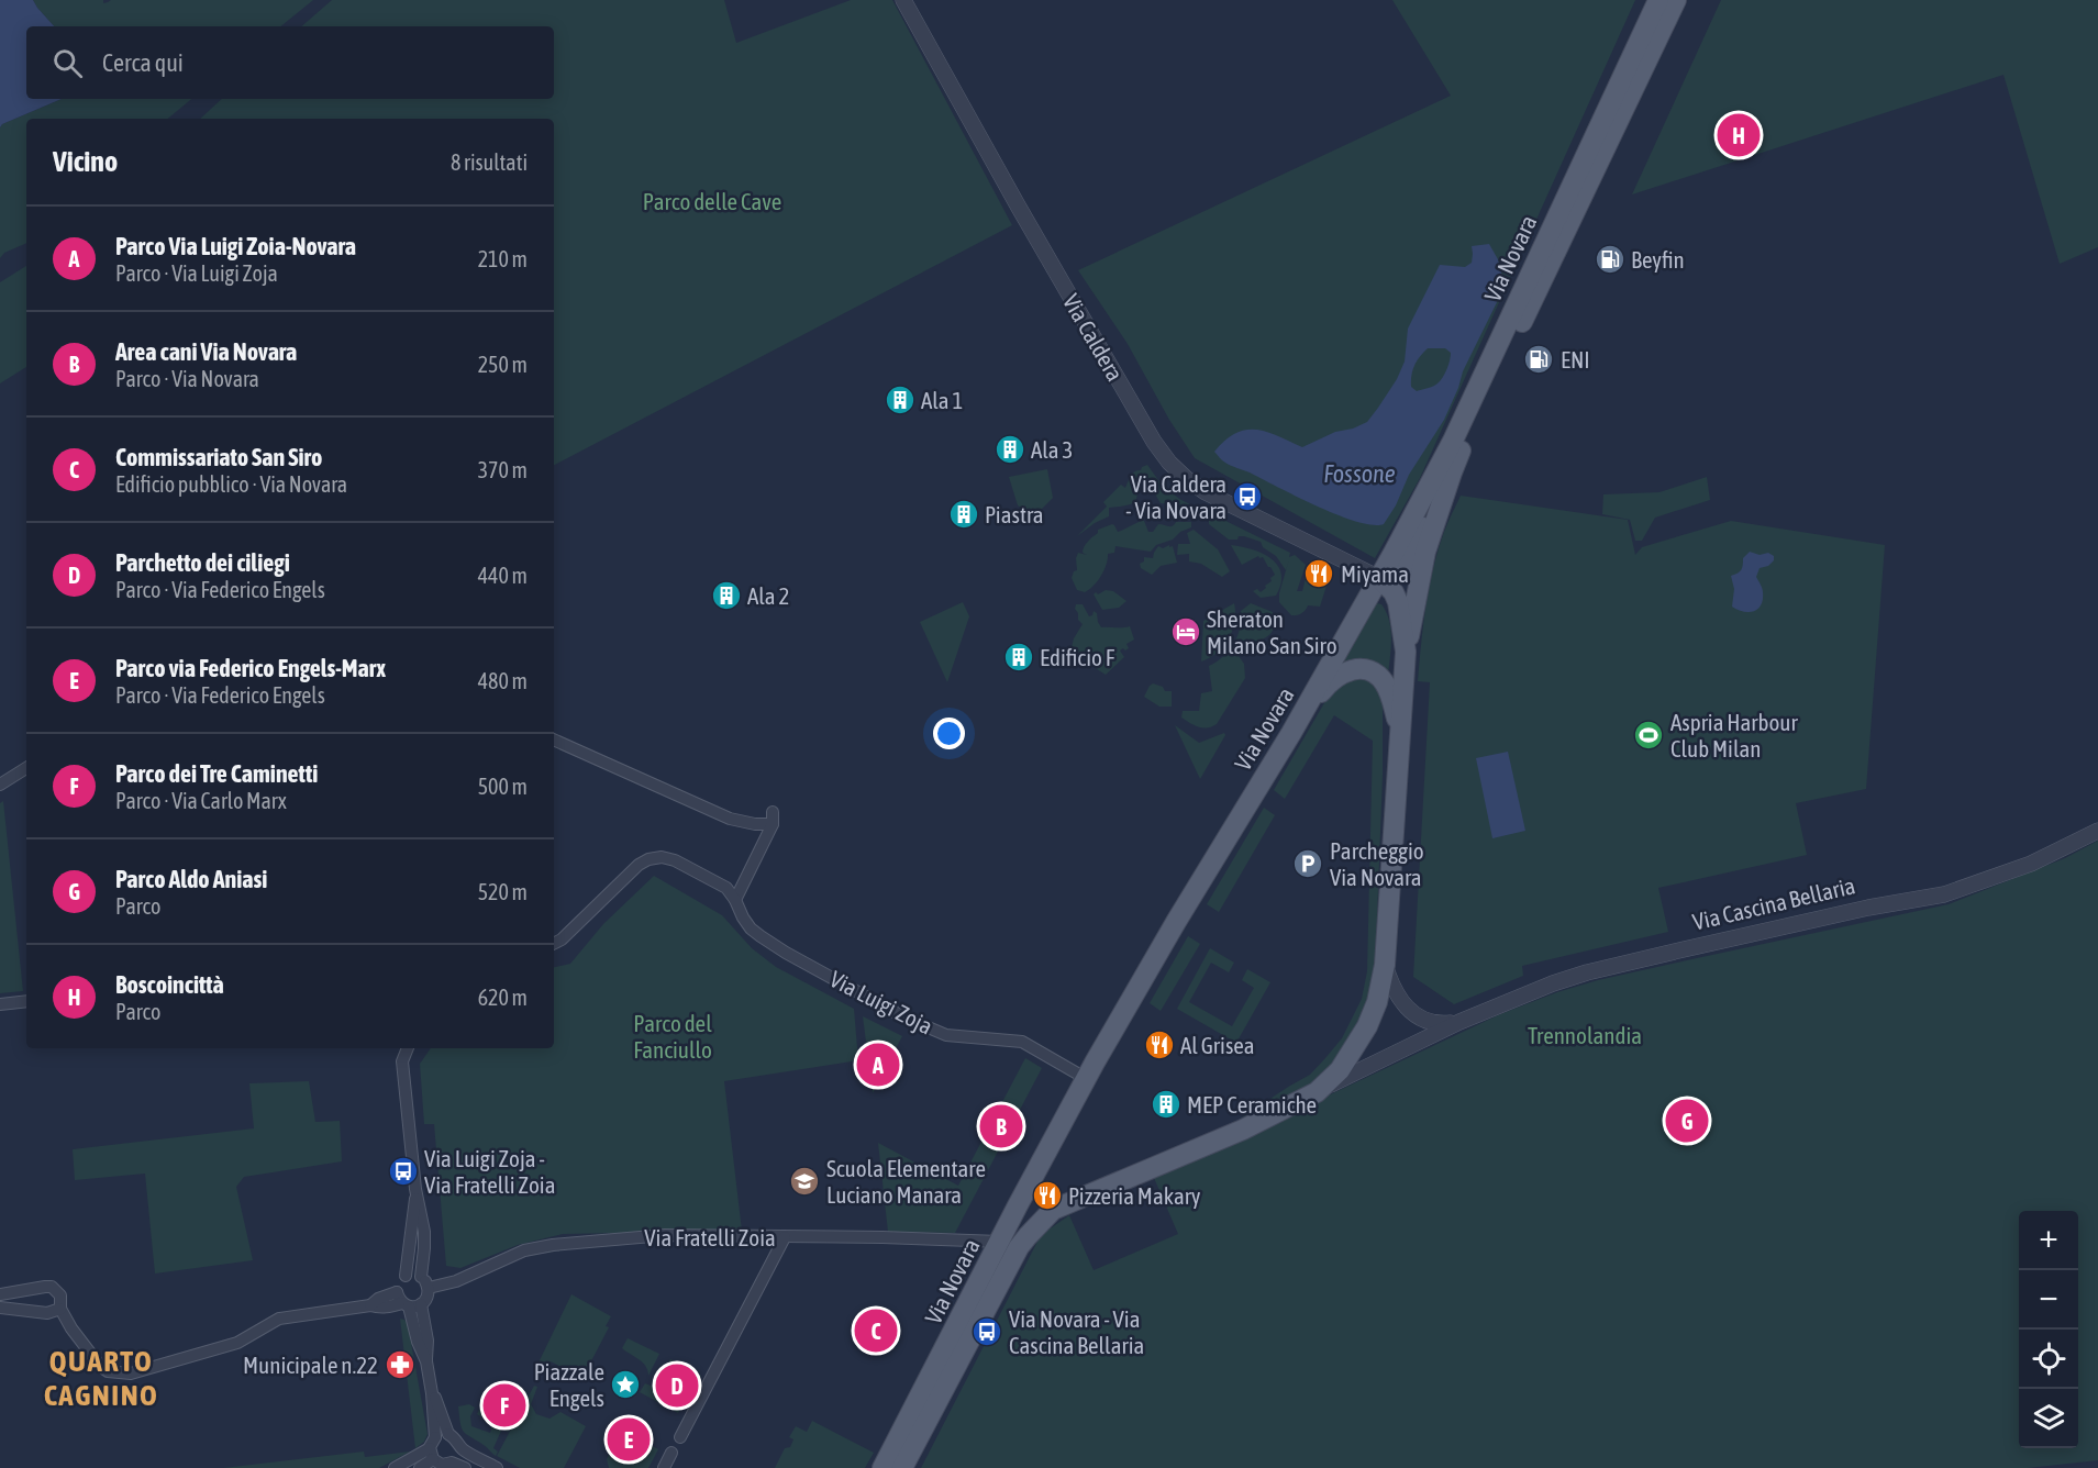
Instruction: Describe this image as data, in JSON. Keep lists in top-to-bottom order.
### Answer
{
  "streets": {
    "main road": ["Via Novara", "Via Cascina Bellaria"],
    "street": ["Via Caldera", "Via Luigi Zoja", "Via Fratelli Zoia"]
  },
  "crossings": [
    ["Via Novara", "Via Caldera"],
    ["Via Novara", "Via Cascina Bellaria"],
    ["Via Novara", "Via Luigi Zoja"],
    ["Via Novara", "Via Fratelli Zoia"]
  ],
  "districts": ["QUARTO CAGNINO"],
  "water": ["Fossone"],
  "parks": ["Parco delle Cave", "Parco del Fanciullo", "Trennolandia"],
  "places": {
    "fuel station": ["Beyfin", "ENI"],
    "building": [
      "Ala 1",
      "Ala 3",
      "Piastra",
      "Ala 2",
      "Edificio F",
      "MEP Ceramiche"
    ],
    "bus stop": ["Via Caldera - Via Novara", "Via Luigi Zoja - Via Fratelli Zoia", "Via Novara - Via Cascina Bellaria"],
    "restaurant": ["Miyama", "Al Grisea", "Pizzeria Makary"],
    "hotel": ["Sheraton Milano San Siro"],
    "sports": ["Aspria Harbour Club Milan"],
    "parking": ["Parcheggio Via Novara"],
    "school or university": ["Scuola Elementare Luciano Manara"],
    "pharmacy": ["Municipale n.22"],
    "place": ["Piazzale Engels"]
  },
  "page": {
    "search": "Cerca qui",
    "pins": [
      "H",
      "A",
      "G",
      "B",
      "C",
      "D",
      "F",
      "E"
    ],
    "heading": ["Vicino", "8 risultati"],
    "list": [
      {
        "mark": "A",
        "name": "Parco Via Luigi Zoia-Novara",
        "note": "Parco · Via Luigi Zoja",
        "value": "210 m"
      },
      {
        "mark": "B",
        "name": "Area cani Via Novara",
        "note": "Parco · Via Novara",
        "value": "250 m"
      },
      {
        "mark": "C",
        "name": "Commissariato San Siro",
        "note": "Edificio pubblico · Via Novara",
        "value": "370 m"
      },
      {
        "mark": "D",
        "name": "Parchetto dei ciliegi",
        "note": "Parco · Via Federico Engels",
        "value": "440 m"
      },
      {
        "mark": "E",
        "name": "Parco via Federico Engels-Marx",
        "note": "Parco · Via Federico Engels",
        "value": "480 m"
      },
      {
        "mark": "F",
        "name": "Parco dei Tre Caminetti",
        "note": "Parco · Via Carlo Marx",
        "value": "500 m"
      },
      {
        "mark": "G",
        "name": "Parco Aldo Aniasi",
        "note": "Parco",
        "value": "520 m"
      },
      {
        "mark": "H",
        "name": "Boscoincittà",
        "note": "Parco",
        "value": "620 m"
      }
    ],
    "map_buttons": ["+", "−"]
  }
}
